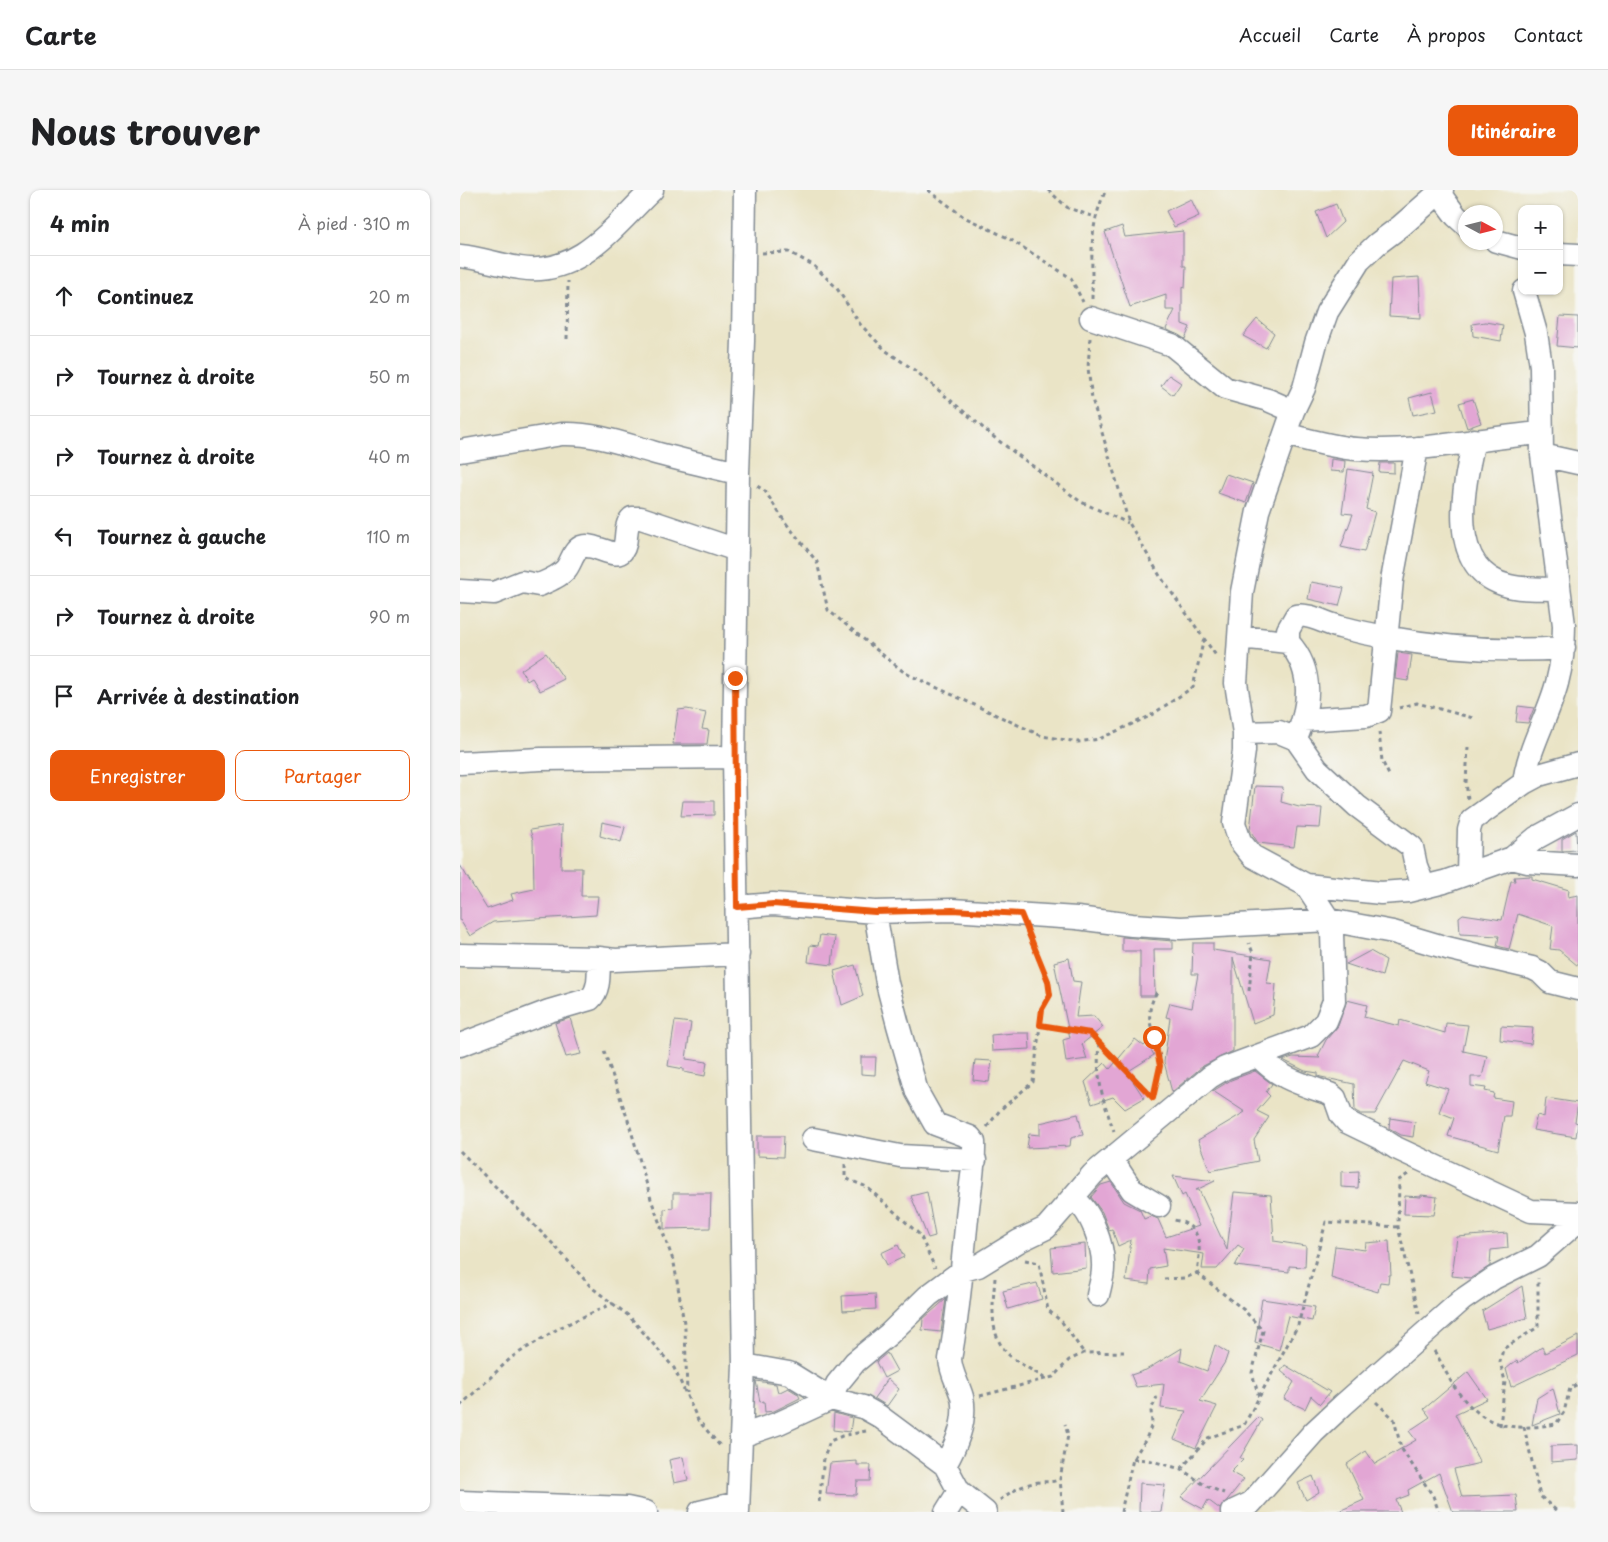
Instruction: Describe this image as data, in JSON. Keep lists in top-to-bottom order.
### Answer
{
  "north": "right",
  "page": {
    "header": "Carte",
    "nav": [
      "Accueil",
      "Carte",
      "À propos",
      "Contact"
    ],
    "title": "Nous trouver",
    "buttons": [
      "Itinéraire",
      ["Enregistrer", "Partager"]
    ],
    "heading": ["4 min", "À pied · 310 m"],
    "map_buttons": ["+", "−"],
    "list": [
      ["Continuez", "20 m"],
      ["Tournez à droite", "50 m"],
      ["Tournez à droite", "40 m"],
      ["Tournez à gauche", "110 m"],
      ["Tournez à droite", "90 m"],
      "Arrivée à destination"
    ]
  }
}
